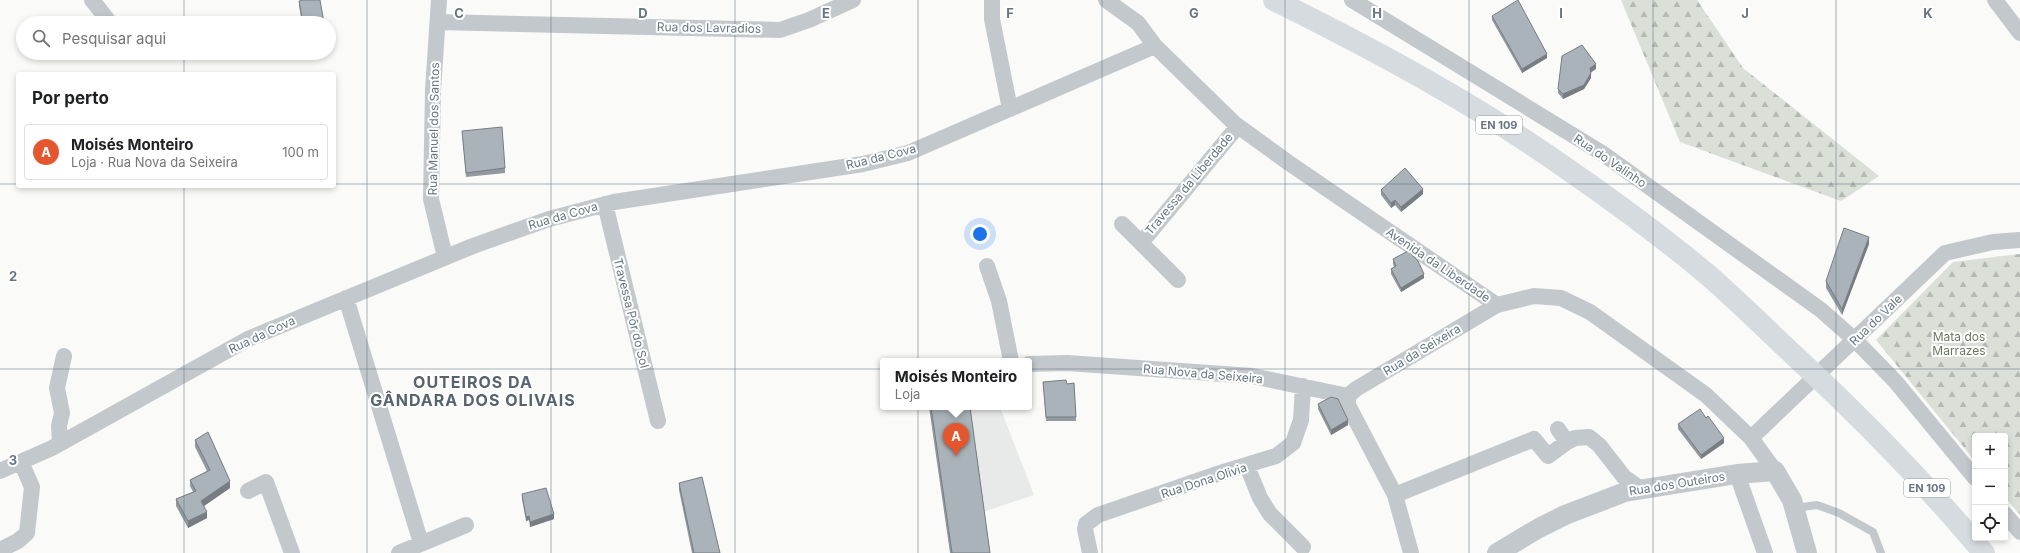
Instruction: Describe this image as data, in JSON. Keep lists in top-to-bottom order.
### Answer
{
  "streets": {
    "main road": ["EN 109"],
    "street": [
      "Rua dos Lavradios",
      "Rua Manuel dos Santos",
      "Rua da Cova",
      "Rua do Valinho",
      "Travessa da Liberdade",
      "Avenida da Liberdade",
      "Travessa Pôr do Sol",
      "Rua do Vale",
      "Rua da Seixeira",
      "Rua Nova da Seixeira",
      "Rua Dona Olivia",
      "Rua dos Outeiros"
    ]
  },
  "crossings": [
    ["Rua dos Lavradios", "Rua Manuel dos Santos"],
    ["Rua Manuel dos Santos", "Rua da Cova"],
    ["Rua da Cova", "Avenida da Liberdade"],
    ["Rua da Cova", "Travessa Pôr do Sol"],
    ["Rua do Valinho", "Rua do Vale"],
    ["Travessa da Liberdade", "Avenida da Liberdade"],
    ["Avenida da Liberdade", "Rua do Vale"],
    ["Avenida da Liberdade", "Rua da Seixeira"],
    ["Avenida da Liberdade", "Rua dos Outeiros"],
    ["Rua da Seixeira", "Rua Nova da Seixeira"],
    ["Rua Nova da Seixeira", "Rua Dona Olivia"]
  ],
  "districts": ["OUTEIROS DA GÂNDARA DOS OLIVAIS"],
  "parks": ["Mata dos Marrazes"],
  "page": {
    "search": "Pesquisar aqui",
    "heading": "Por perto",
    "list": [
      {
        "mark": "A",
        "name": "Moisés Monteiro",
        "note": "Loja · Rua Nova da Seixeira",
        "value": "100 m"
      }
    ],
    "popup": ["Moisés Monteiro", "Loja"],
    "pins": "A",
    "map_buttons": ["+", "−"]
  },
  "grid": {
    "columns": [
      "C",
      "D",
      "E",
      "F",
      "G",
      "H",
      "I",
      "J",
      "K"
    ],
    "rows": ["2", "3"]
  }
}
